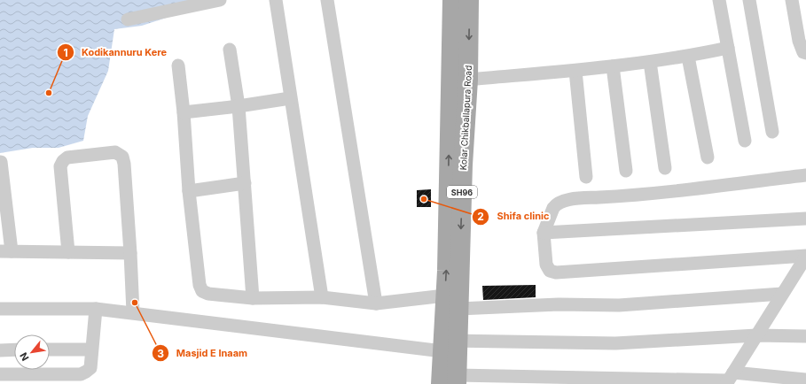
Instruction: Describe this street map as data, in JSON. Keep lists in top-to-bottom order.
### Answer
{
  "streets": {
    "main road": ["Kolar Chikballapura Road", "SH96"]
  },
  "places": ["Kodikannuru Kere", "Shifa clinic", "Masjid E Inaam"],
  "north": "bottom left"
}
